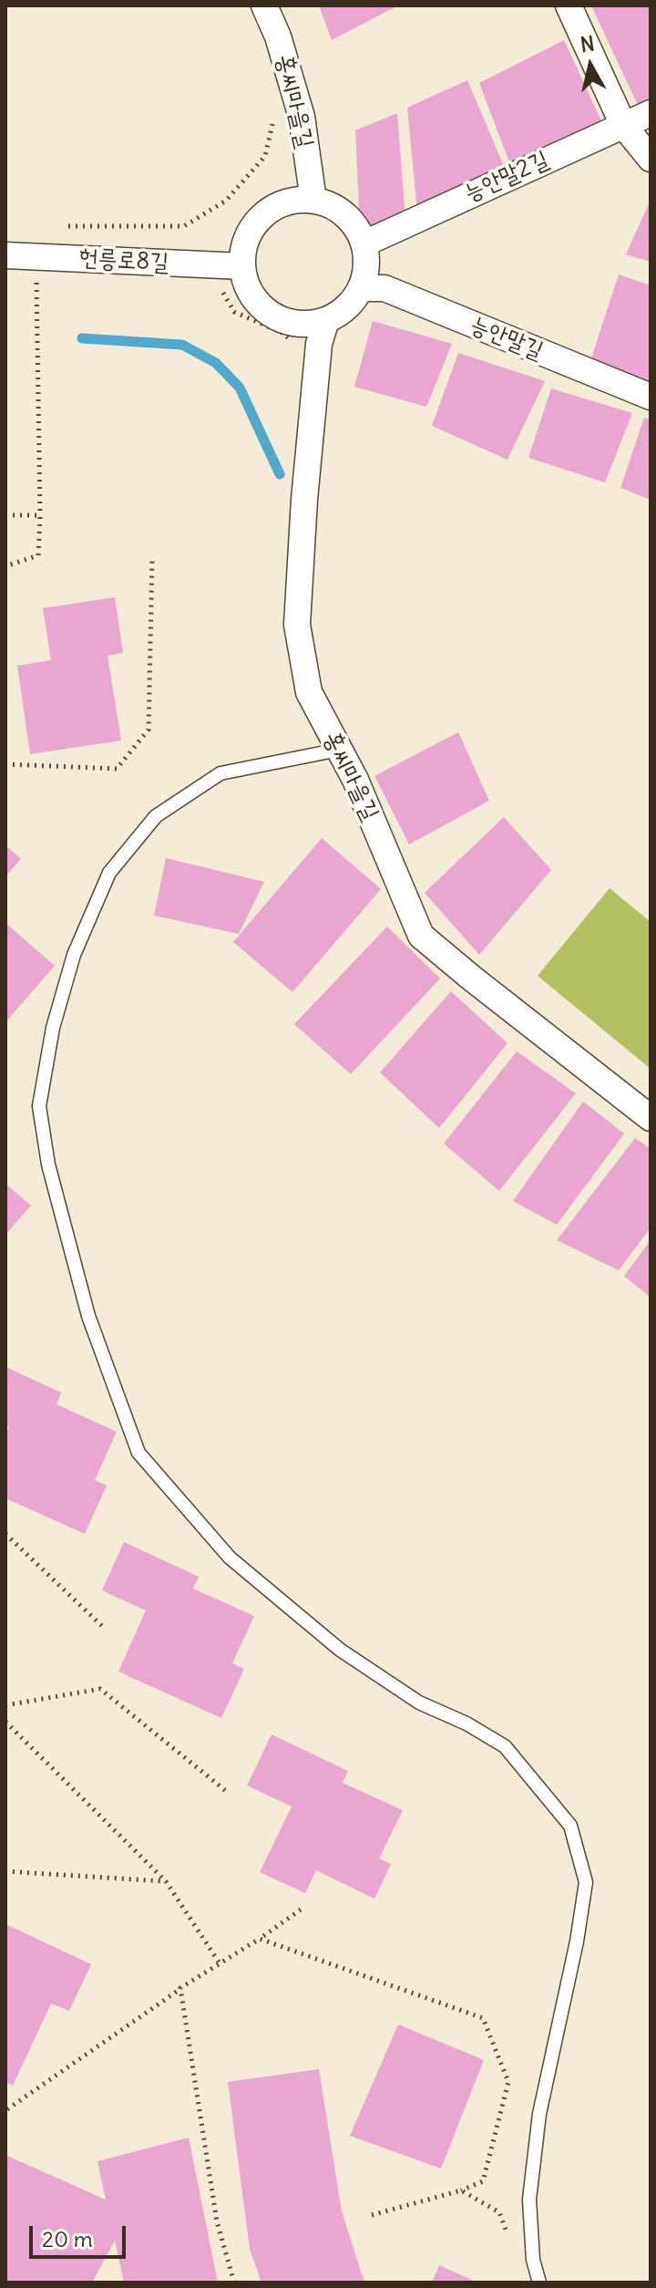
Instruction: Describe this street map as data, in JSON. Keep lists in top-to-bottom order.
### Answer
{
  "streets": {
    "street": [
      "홍씨마을길",
      "능안말2길",
      "헌릉로8길",
      "능안말길"
    ]
  },
  "crossings": [
    ["홍씨마을길", "능안말2길"],
    ["홍씨마을길", "헌릉로8길"],
    ["홍씨마을길", "능안말길"],
    ["능안말2길", "헌릉로8길"],
    ["능안말2길", "능안말길"],
    ["헌릉로8길", "능안말길"]
  ],
  "scale_bar": "20 m",
  "north": "top"
}
